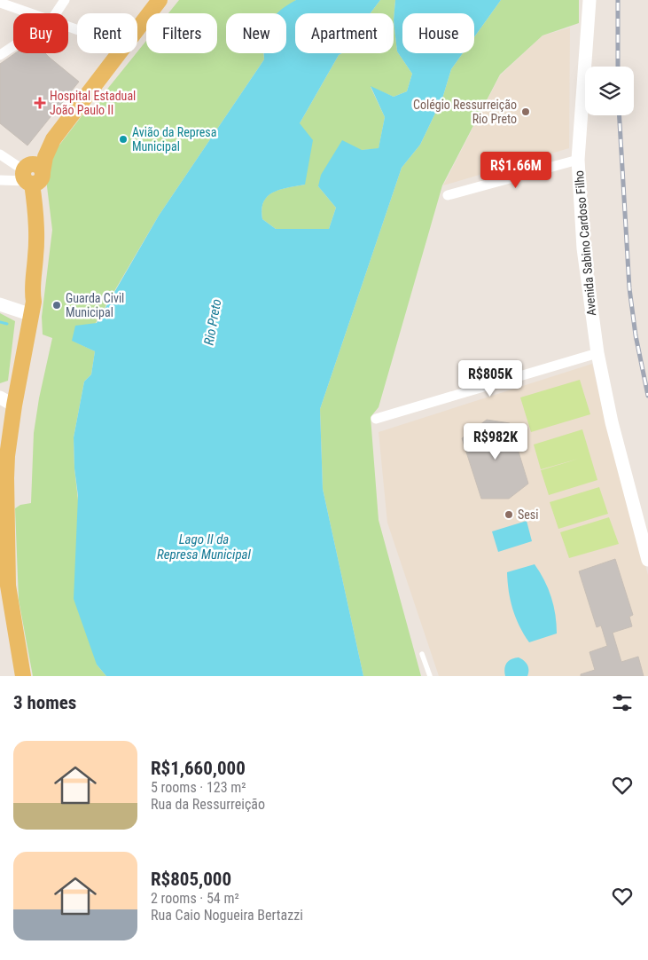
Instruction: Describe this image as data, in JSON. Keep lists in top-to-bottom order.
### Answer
{
  "streets": {
    "main road": ["Avenida Sabino Cardoso Filho"]
  },
  "water": ["Rio Preto", "Lago II da Represa Municipal"],
  "places": {
    "health": ["Hospital Estadual João Paulo II"],
    "other": [
      "Colégio Ressurreição Rio Preto",
      "Avião da Represa Municipal",
      "Guarda Civil Municipal",
      "Sesi"
    ]
  },
  "page": {
    "chip": [
      "Buy",
      "Rent",
      "Filters",
      "New",
      "Apartment",
      "House"
    ],
    "price": ["R$1.66M", "R$805K", "R$982K"],
    "heading": "3 homes",
    "list": [
      {
        "name": "R$1,660,000",
        "note": "5 rooms · 123 m² · Rua da Ressurreição"
      },
      {
        "name": "R$805,000",
        "note": "2 rooms · 54 m² · Rua Caio Nogueira Bertazzi"
      }
    ]
  }
}
